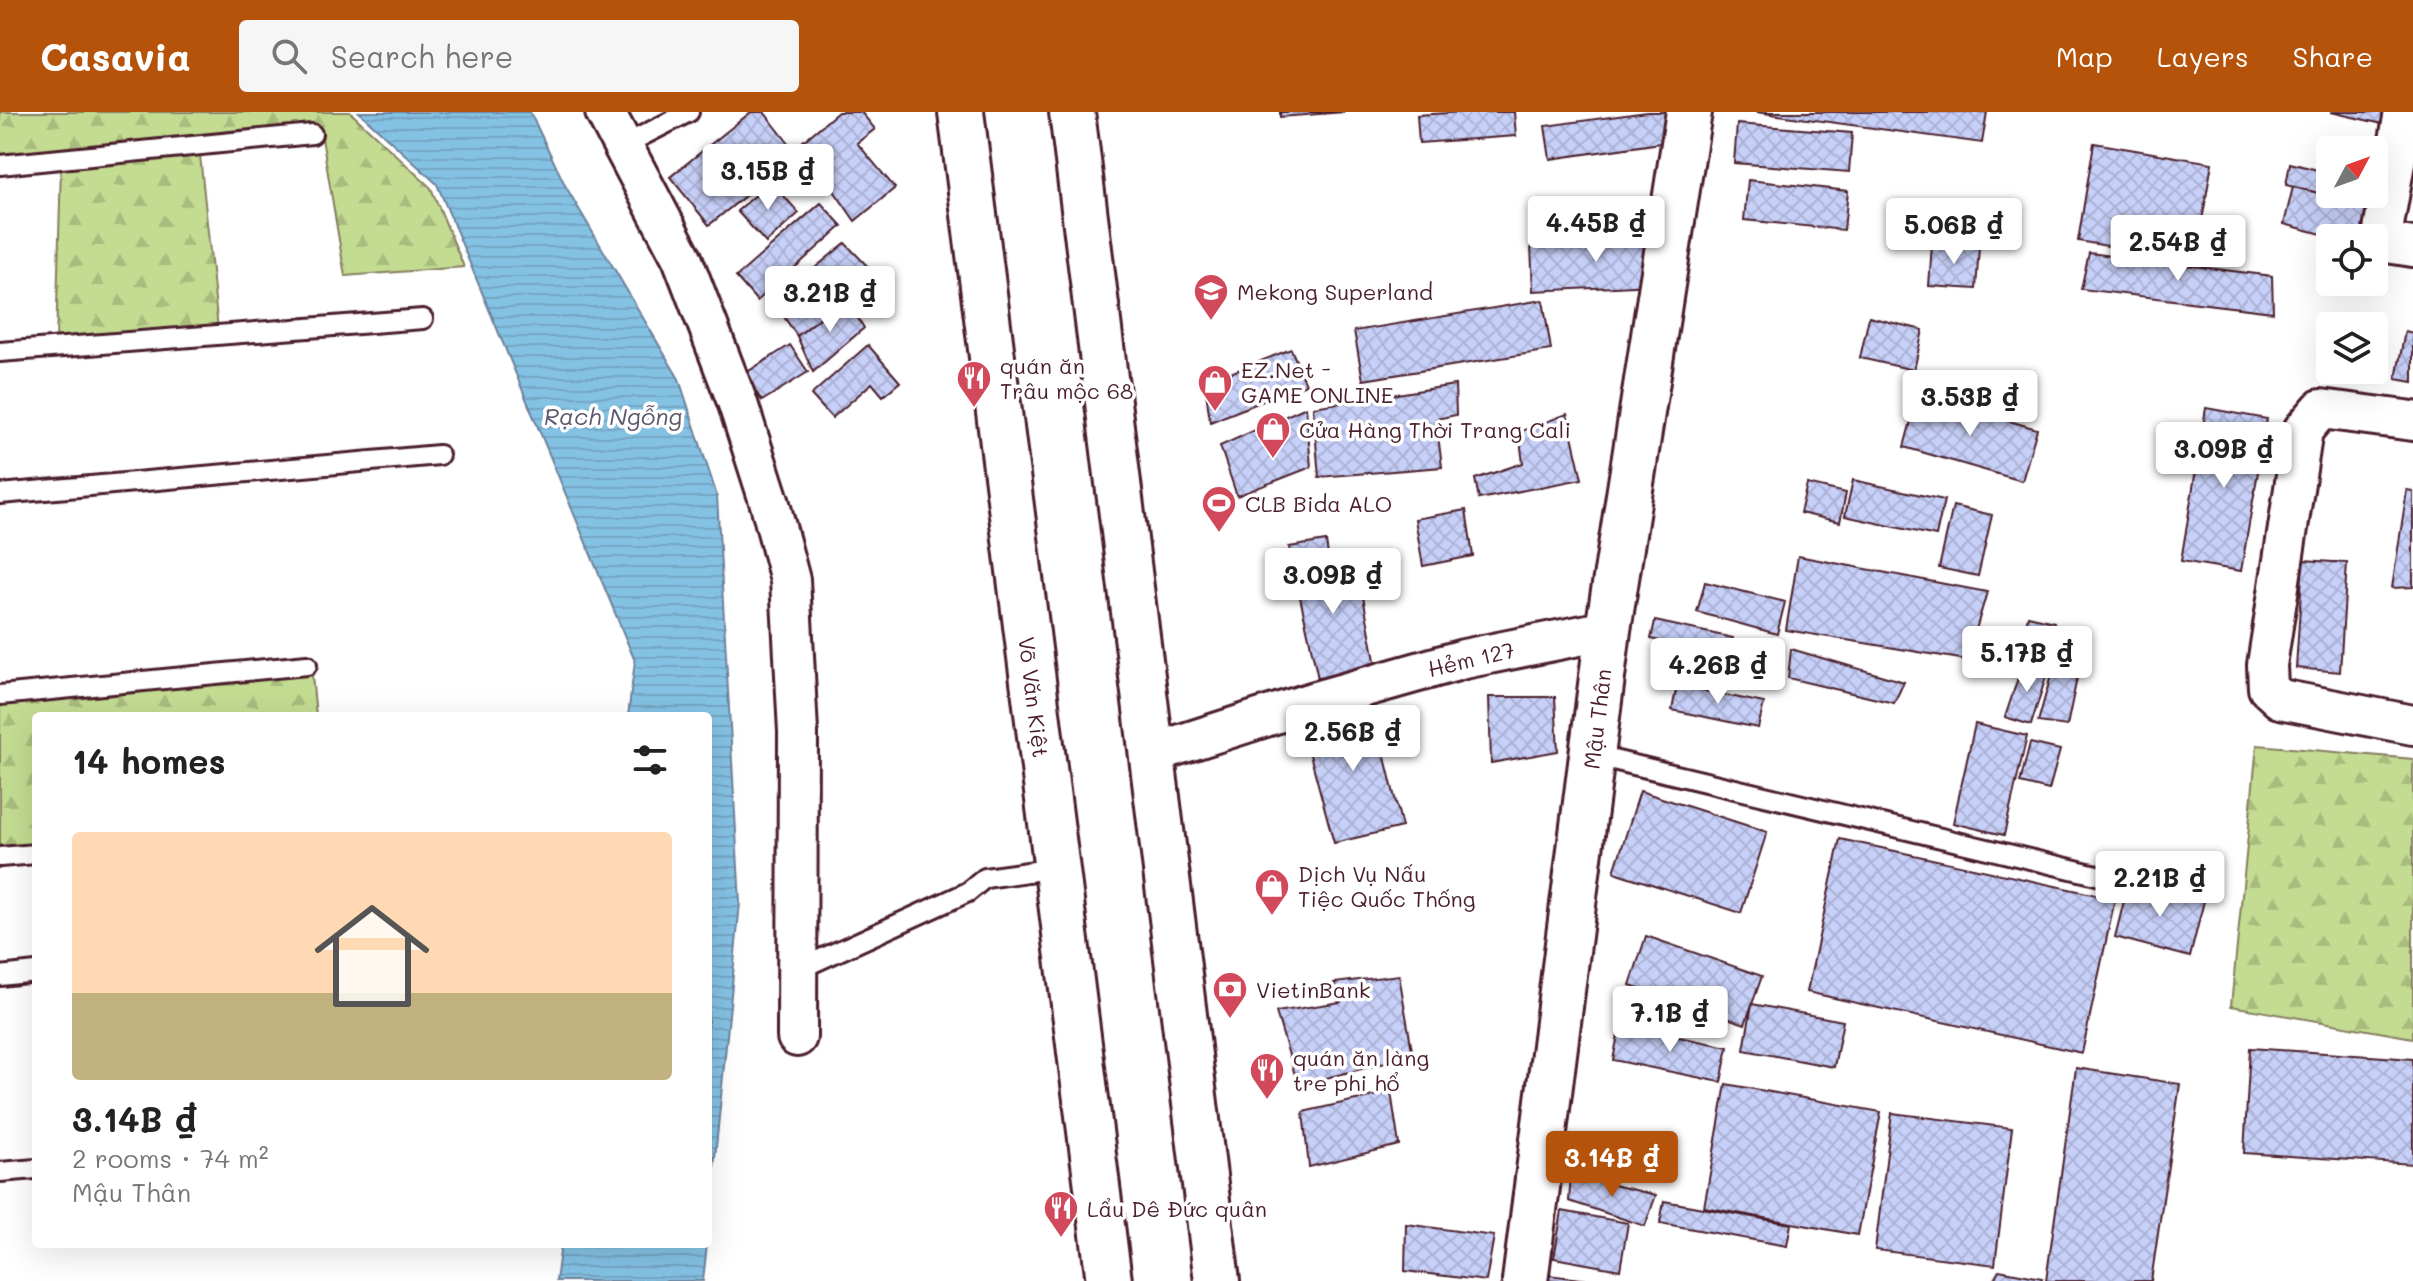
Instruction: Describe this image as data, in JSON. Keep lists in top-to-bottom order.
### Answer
{
  "streets": {
    "main road": ["Võ Văn Kiệt", "Mậu Thân"],
    "street": ["Hẻm 127"]
  },
  "crossings": [
    ["Hẻm 127", "Mậu Thân"]
  ],
  "water": ["Rạch Ngỗng"],
  "places": {
    "school or university": ["Mekong Superland"],
    "restaurant": ["quán ăn Trâu mộc 68", "quán ăn làng tre phi hổ", "Lẩu Dê Đức quân"],
    "shop": ["EZ.Net - GAME ONLINE", "Cửa Hàng Thời Trang Cali", "Dịch Vụ Nấu Tiệc Quốc Thống"],
    "sports": ["CLB Bida ALO"],
    "bank": ["VietinBank"]
  },
  "north": "top right",
  "page": {
    "header": "Casavia",
    "search": "Search here",
    "nav": ["Map", "Layers", "Share"],
    "price": [
      "3.15B ₫",
      "4.45B ₫",
      "5.06B ₫",
      "2.54B ₫",
      "3.21B ₫",
      "3.53B ₫",
      "3.09B ₫",
      "3.09B ₫",
      "5.17B ₫",
      "4.26B ₫",
      "2.56B ₫",
      "2.21B ₫",
      "7.1B ₫",
      "3.14B ₫"
    ],
    "heading": "14 homes",
    "list": [
      {
        "name": "3.14B ₫",
        "note": "2 rooms · 74 m² · Mậu Thân"
      }
    ]
  }
}
